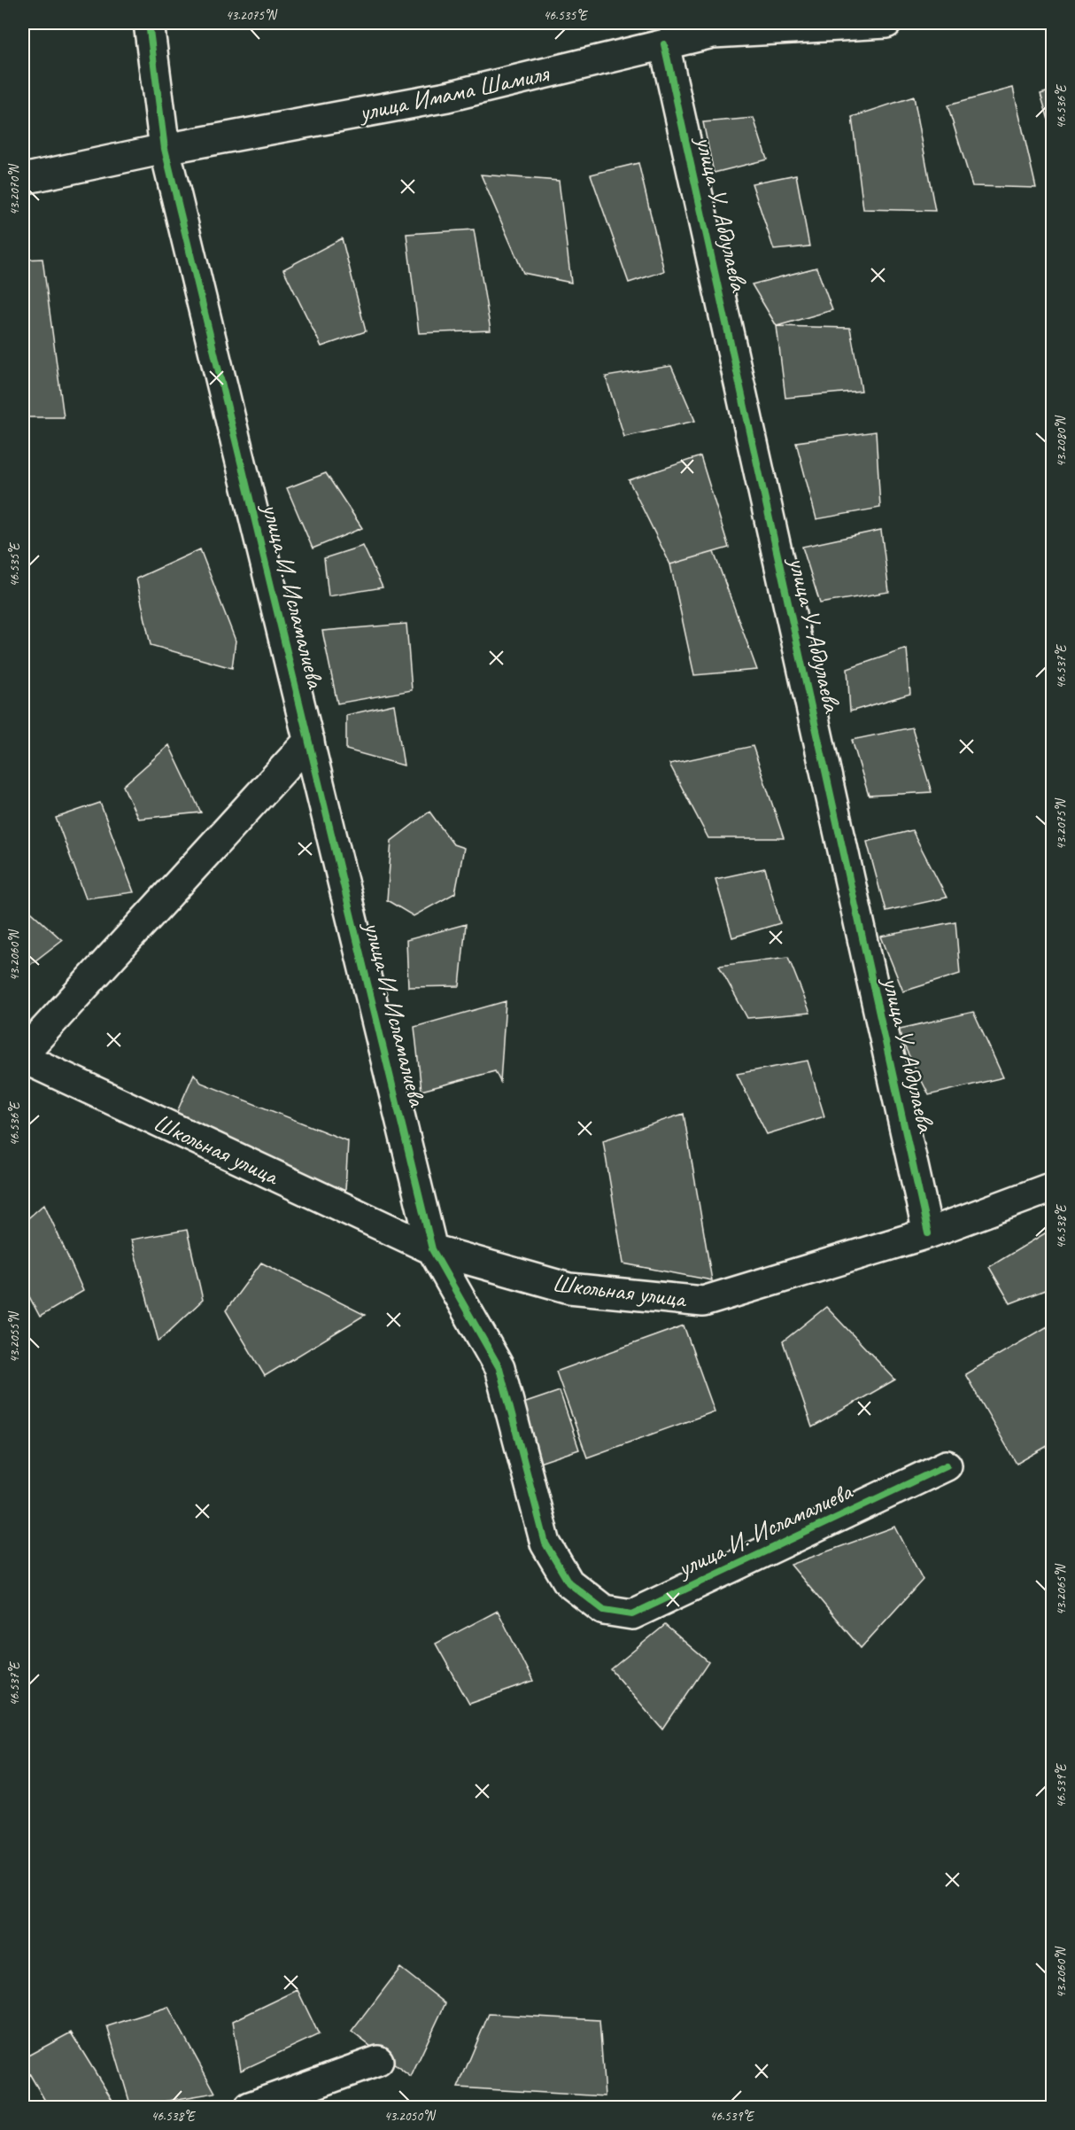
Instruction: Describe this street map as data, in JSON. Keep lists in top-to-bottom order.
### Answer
{
  "streets": {
    "street": [
      "улица Имама Шамиля",
      "улица У. Абдулаева",
      "улица И. Исламалиева",
      "Школьная улица"
    ]
  },
  "crossings": [
    ["улица Имама Шамиля", "улица У. Абдулаева"],
    ["улица Имама Шамиля", "улица И. Исламалиева"],
    ["улица У. Абдулаева", "Школьная улица"],
    ["улица И. Исламалиева", "Школьная улица"]
  ],
  "coordinates": [
    "43.2075°N",
    "46.535°E",
    "46.536°E",
    "43.2070°N",
    "43.2080°N",
    "46.537°E",
    "43.2060°N",
    "46.538°E",
    "43.2055°N",
    "43.2065°N",
    "46.539°E",
    "43.2050°N"
  ]
}
